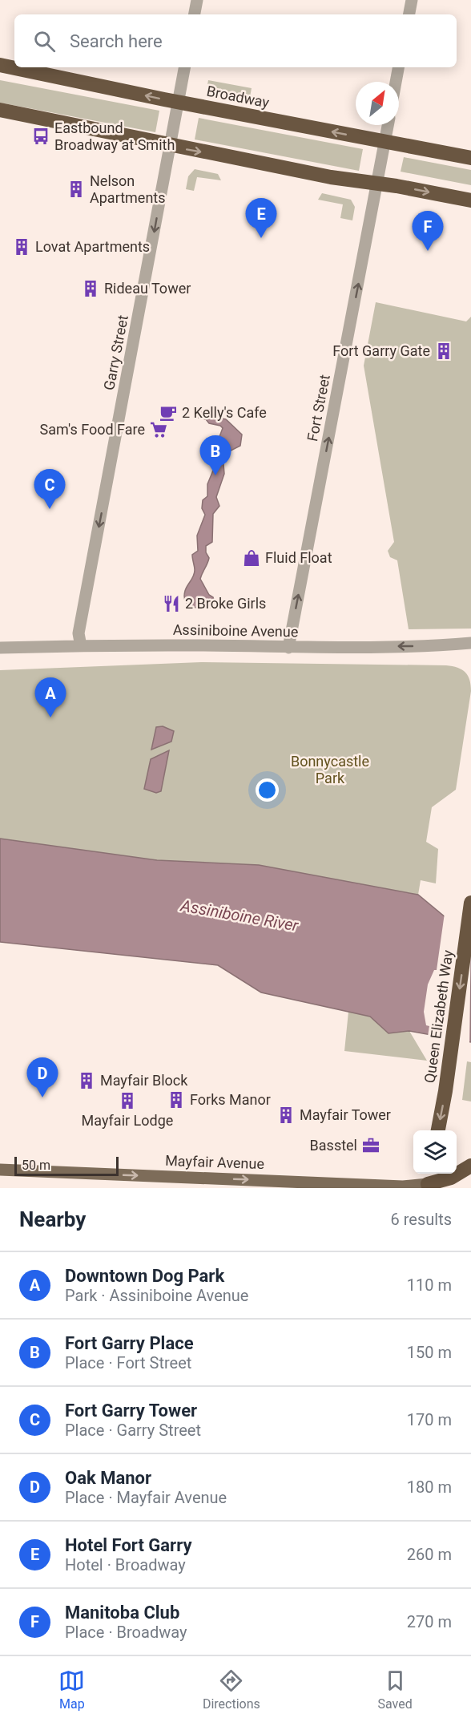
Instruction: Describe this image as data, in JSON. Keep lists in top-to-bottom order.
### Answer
{
  "streets": {
    "highway": ["Broadway", "Queen Elizabeth Way"],
    "main road": ["Mayfair Avenue"],
    "street": ["Garry Street", "Fort Street", "Assiniboine Avenue"]
  },
  "crossings": [
    ["Broadway", "Garry Street"],
    ["Broadway", "Fort Street"],
    ["Garry Street", "Assiniboine Avenue"],
    ["Fort Street", "Assiniboine Avenue"]
  ],
  "one_way": [
    "Garry Street",
    "Fort Street",
    "Assiniboine Avenue",
    "Queen Elizabeth Way",
    "Mayfair Avenue"
  ],
  "water": ["Assiniboine River"],
  "parks": ["Bonnycastle Park"],
  "places": {
    "bus stop": ["Eastbound Broadway at Smith"],
    "building": [
      "Nelson Apartments",
      "Lovat Apartments",
      "Rideau Tower",
      "Fort Garry Gate",
      "Mayfair Block",
      "Forks Manor",
      "Mayfair Lodge",
      "Mayfair Tower"
    ],
    "cafe": ["2 Kelly's Cafe"],
    "supermarket": ["Sam's Food Fare"],
    "shop": ["Fluid Float"],
    "restaurant": ["2 Broke Girls"],
    "office": ["Basstel"]
  },
  "scale_bar": "50 m",
  "north": "top right",
  "page": {
    "search": "Search here",
    "pins": [
      "E",
      "F",
      "B",
      "C",
      "A",
      "D"
    ],
    "scale": "50 m",
    "heading": ["Nearby", "6 results"],
    "list": [
      {
        "mark": "A",
        "name": "Downtown Dog Park",
        "note": "Park · Assiniboine Avenue",
        "value": "110 m"
      },
      {
        "mark": "B",
        "name": "Fort Garry Place",
        "note": "Place · Fort Street",
        "value": "150 m"
      },
      {
        "mark": "C",
        "name": "Fort Garry Tower",
        "note": "Place · Garry Street",
        "value": "170 m"
      },
      {
        "mark": "D",
        "name": "Oak Manor",
        "note": "Place · Mayfair Avenue",
        "value": "180 m"
      },
      {
        "mark": "E",
        "name": "Hotel Fort Garry",
        "note": "Hotel · Broadway",
        "value": "260 m"
      },
      {
        "mark": "F",
        "name": "Manitoba Club",
        "note": "Place · Broadway",
        "value": "270 m"
      }
    ],
    "nav": ["Map", "Directions", "Saved"]
  }
}
